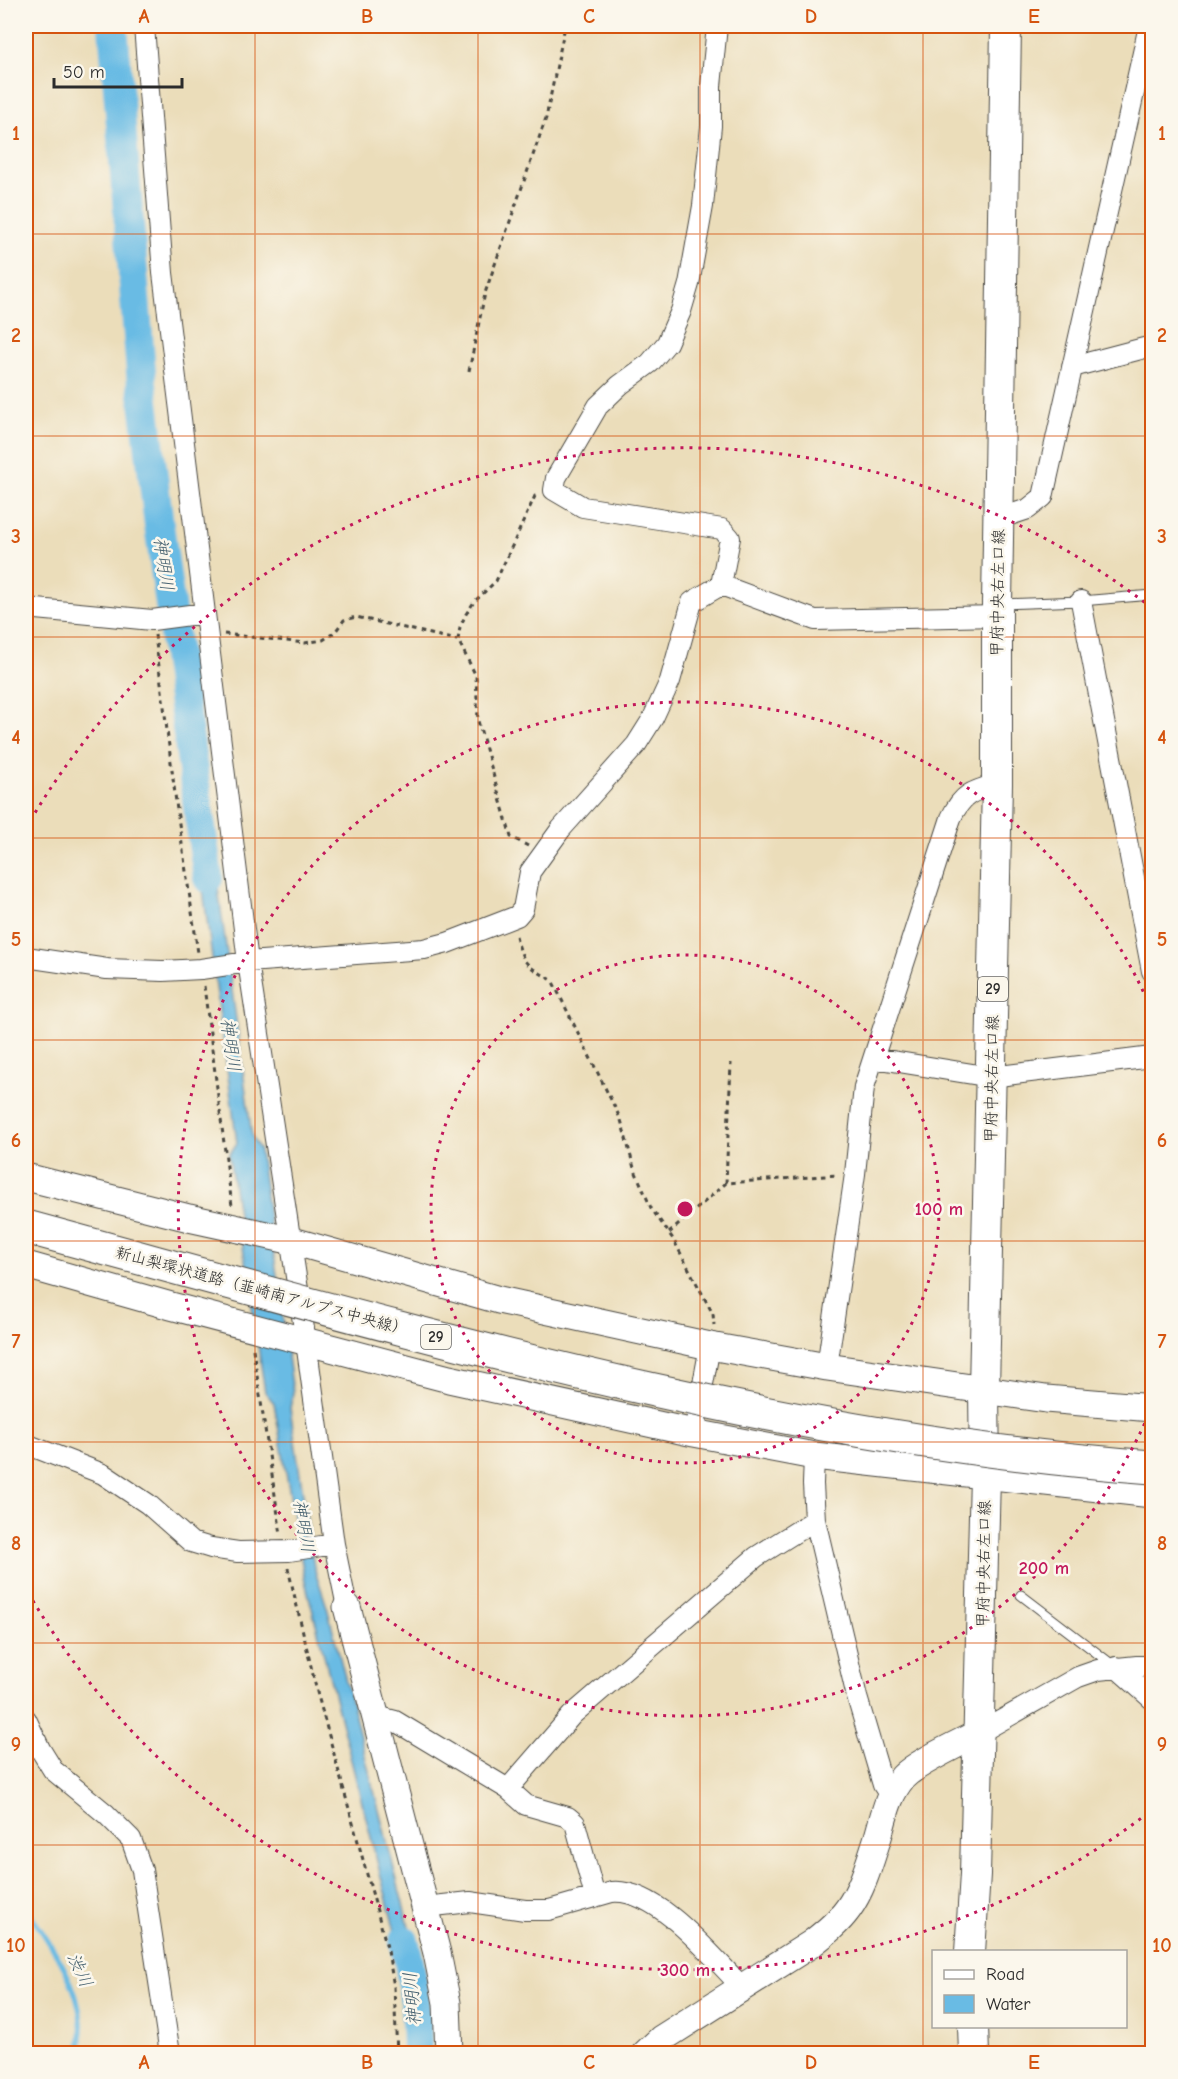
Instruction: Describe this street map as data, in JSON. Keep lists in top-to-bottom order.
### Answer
{
  "streets": {
    "highway": ["29", "新山梨環状道路（韮崎南アルプス中央線）"],
    "main road": ["甲府中央右左口線"]
  },
  "water": ["神明川", "渋川"],
  "legend": ["Road", "Water"],
  "scale_bar": "50 m",
  "grid": {
    "columns": [
      "A",
      "B",
      "C",
      "D",
      "E"
    ],
    "rows": [
      "1",
      "2",
      "3",
      "4",
      "5",
      "6",
      "7",
      "8",
      "9",
      "10"
    ]
  },
  "rings": ["100 m", "200 m", "300 m"]
}
